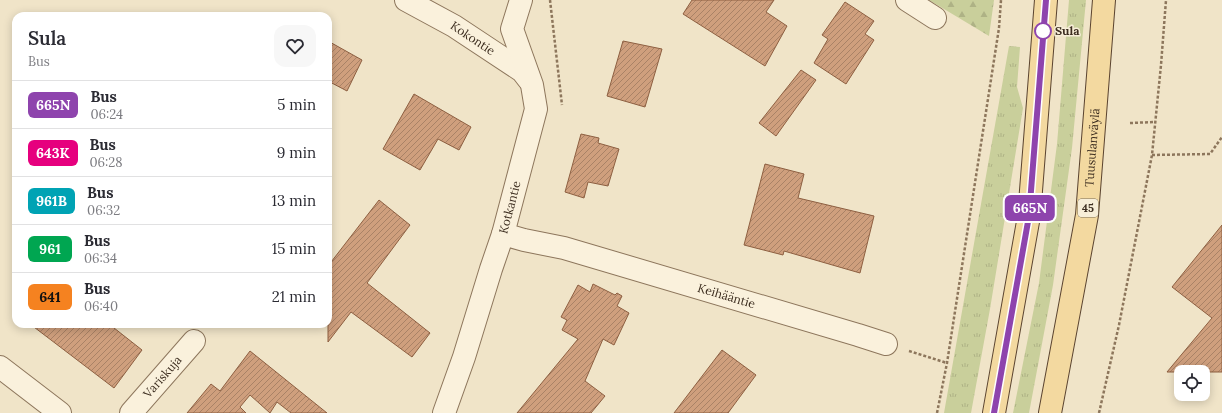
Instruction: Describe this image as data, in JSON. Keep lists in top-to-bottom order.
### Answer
{
  "streets": {
    "main road": ["Tuusulanväylä", "45"],
    "street": [
      "Kokontie",
      "Kotkantie",
      "Keihääntie",
      "Variskuja"
    ]
  },
  "crossings": [
    ["Kokontie", "Kotkantie"],
    ["Kotkantie", "Keihääntie"]
  ],
  "places": ["Sula"],
  "lines": ["bus line 665N"],
  "page": {
    "on_map": "665N",
    "heading": ["Sula", "Bus"],
    "list": [
      {
        "mark": "665N",
        "name": "Bus",
        "note": "06:24",
        "value": "5 min"
      },
      {
        "mark": "643K",
        "name": "Bus",
        "note": "06:28",
        "value": "9 min"
      },
      {
        "mark": "961B",
        "name": "Bus",
        "note": "06:32",
        "value": "13 min"
      },
      {
        "mark": "961",
        "name": "Bus",
        "note": "06:34",
        "value": "15 min"
      },
      {
        "mark": "641",
        "name": "Bus",
        "note": "06:40",
        "value": "21 min"
      }
    ]
  }
}
